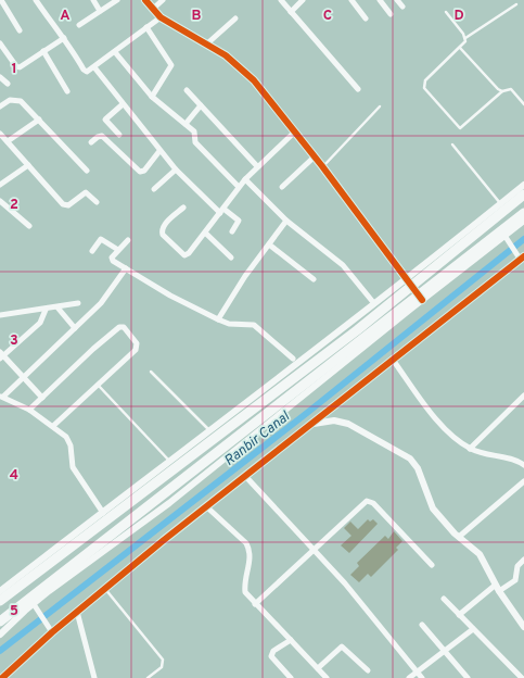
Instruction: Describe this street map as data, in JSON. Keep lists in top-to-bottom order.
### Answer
{
  "water": ["Ranbir Canal"],
  "grid": {
    "columns": [
      "A",
      "B",
      "C",
      "D"
    ],
    "rows": [
      "1",
      "2",
      "3",
      "4",
      "5"
    ]
  }
}
